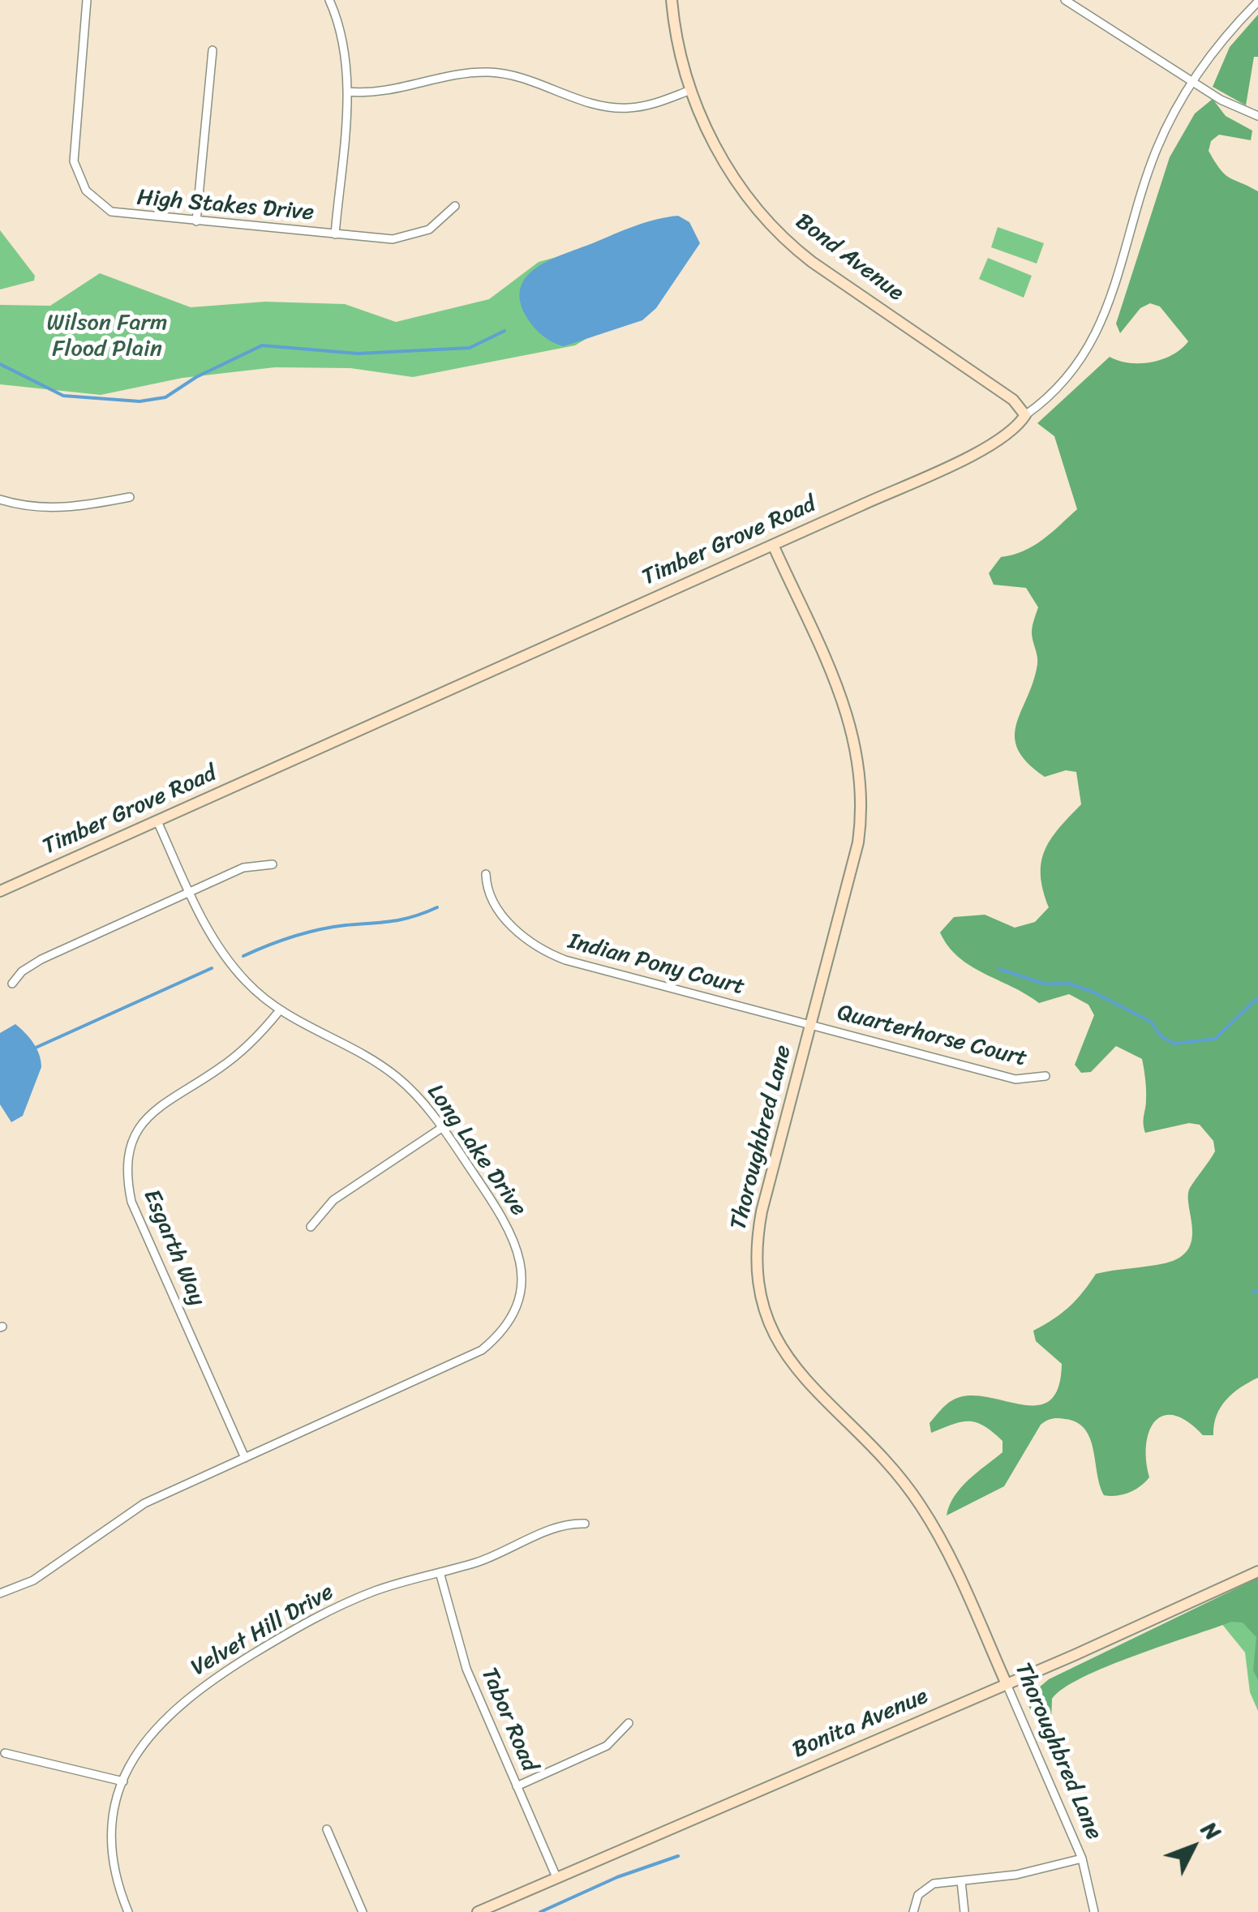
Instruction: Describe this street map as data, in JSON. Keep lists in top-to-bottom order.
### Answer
{
  "streets": {
    "street": [
      "High Stakes Drive",
      "Bond Avenue",
      "Timber Grove Road",
      "Indian Pony Court",
      "Quarterhorse Court",
      "Thoroughbred Lane",
      "Long Lake Drive",
      "Esgarth Way",
      "Velvet Hill Drive",
      "Tabor Road",
      "Bonita Avenue"
    ]
  },
  "crossings": [
    ["Bond Avenue", "Timber Grove Road"],
    ["Timber Grove Road", "Thoroughbred Lane"],
    ["Timber Grove Road", "Long Lake Drive"],
    ["Indian Pony Court", "Quarterhorse Court"],
    ["Indian Pony Court", "Thoroughbred Lane"],
    ["Quarterhorse Court", "Thoroughbred Lane"],
    ["Thoroughbred Lane", "Bonita Avenue"],
    ["Long Lake Drive", "Esgarth Way"],
    ["Velvet Hill Drive", "Tabor Road"],
    ["Tabor Road", "Bonita Avenue"]
  ],
  "parks": ["Wilson Farm Flood Plain"],
  "north": "top right"
}
